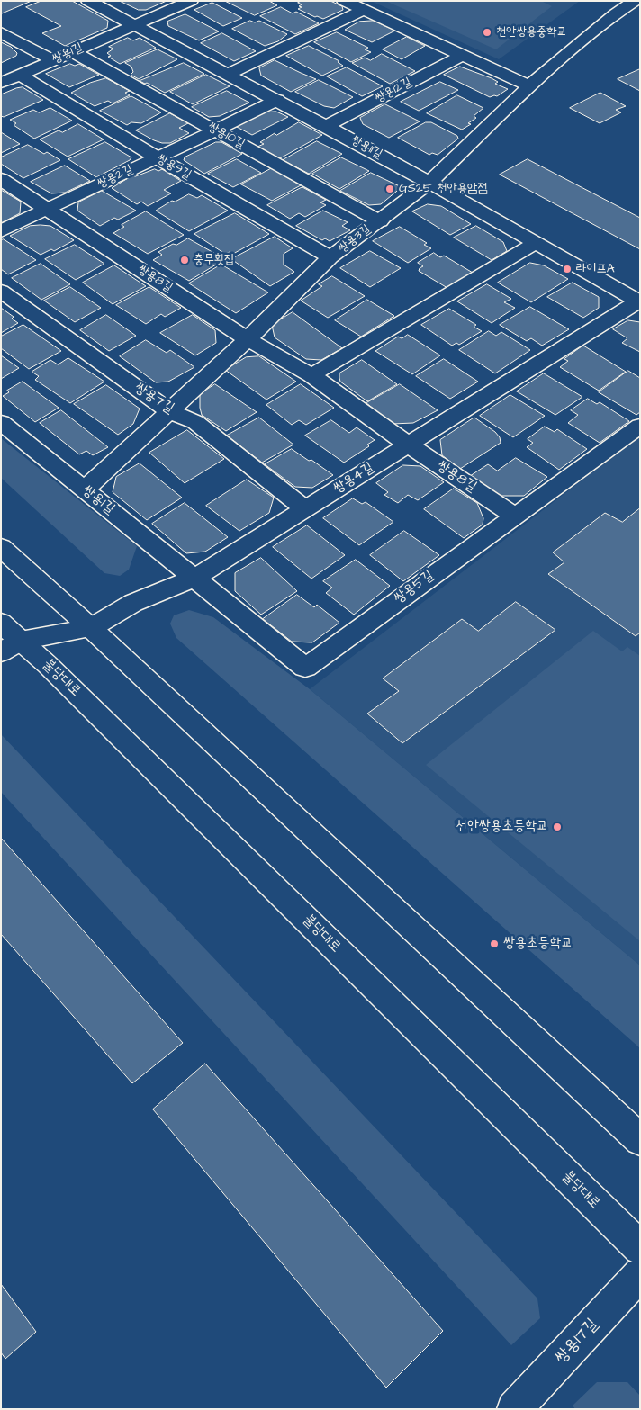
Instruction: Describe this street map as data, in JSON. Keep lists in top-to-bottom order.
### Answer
{
  "streets": {
    "street": [
      "쌍용1길",
      "쌍용12길",
      "쌍용10길",
      "쌍용11길",
      "쌍용9길",
      "쌍용2길",
      "쌍용3길",
      "쌍용8길",
      "쌍용7길",
      "쌍용4길",
      "쌍용5길",
      "불당대로",
      "쌍용17길"
    ]
  },
  "crossings": [
    ["쌍용1길", "쌍용10길"],
    ["쌍용1길", "쌍용11길"],
    ["쌍용1길", "쌍용9길"],
    ["쌍용1길", "쌍용3길"],
    ["쌍용1길", "쌍용4길"],
    ["쌍용1길", "쌍용5길"],
    ["쌍용12길", "쌍용11길"],
    ["쌍용10길", "쌍용2길"],
    ["쌍용10길", "쌍용3길"],
    ["쌍용11길", "쌍용2길"],
    ["쌍용11길", "쌍용3길"],
    ["쌍용11길", "쌍용4길"],
    ["쌍용9길", "쌍용2길"],
    ["쌍용9길", "쌍용3길"],
    ["쌍용2길", "쌍용8길"],
    ["쌍용3길", "쌍용8길"],
    ["쌍용3길", "쌍용7길"],
    ["쌍용8길", "쌍용4길"],
    ["쌍용8길", "쌍용5길"],
    ["쌍용7길", "쌍용4길"],
    ["쌍용4길", "쌍용5길"],
    ["쌍용4길", "불당대로"]
  ],
  "places": [
    "천안쌍용중학교",
    "GS25 천안용암점",
    "충무횟집",
    "라이프A",
    "천안쌍용초등학교",
    "쌍용초등학교"
  ]
}
